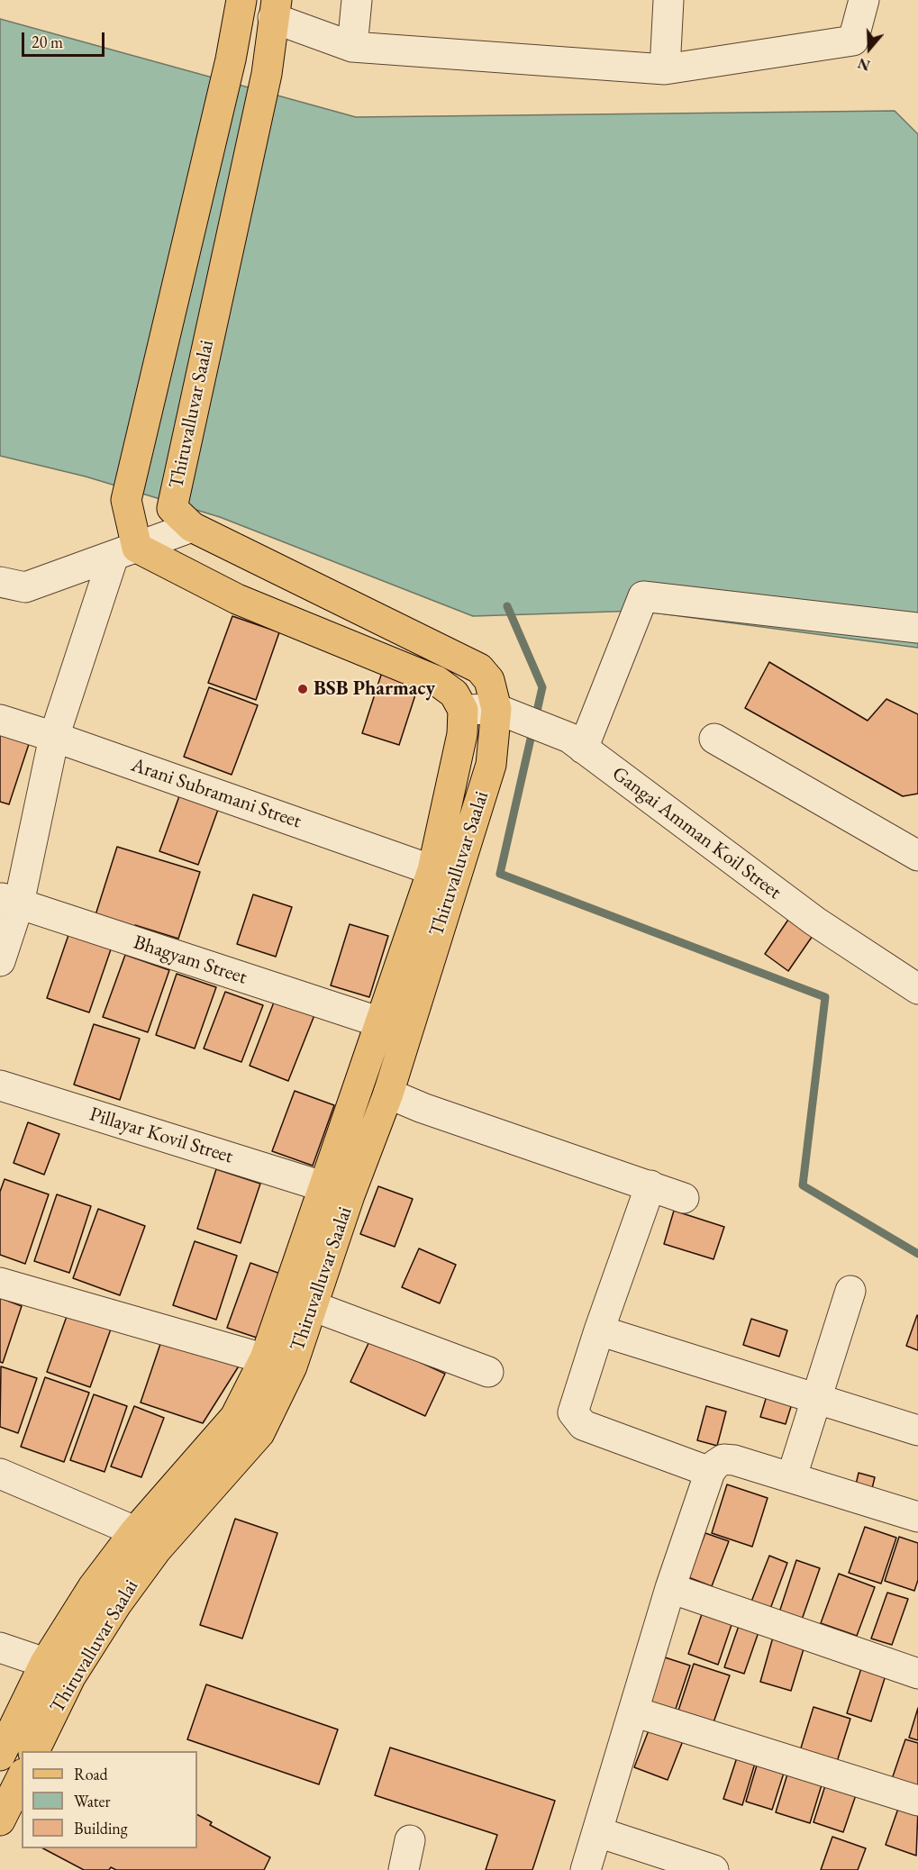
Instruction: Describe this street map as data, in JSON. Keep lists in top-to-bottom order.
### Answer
{
  "streets": {
    "main road": ["Thiruvalluvar Saalai"],
    "street": [
      "Arani Subramani Street",
      "Gangai Amman Koil Street",
      "Bhagyam Street",
      "Pillayar Kovil Street"
    ]
  },
  "crossings": [
    ["Thiruvalluvar Saalai", "Arani Subramani Street"],
    ["Thiruvalluvar Saalai", "Gangai Amman Koil Street"],
    ["Thiruvalluvar Saalai", "Bhagyam Street"],
    ["Thiruvalluvar Saalai", "Pillayar Kovil Street"]
  ],
  "places": ["BSB Pharmacy"],
  "legend": ["Road", "Water", "Building"],
  "scale_bar": "20 m",
  "north": "bottom"
}
